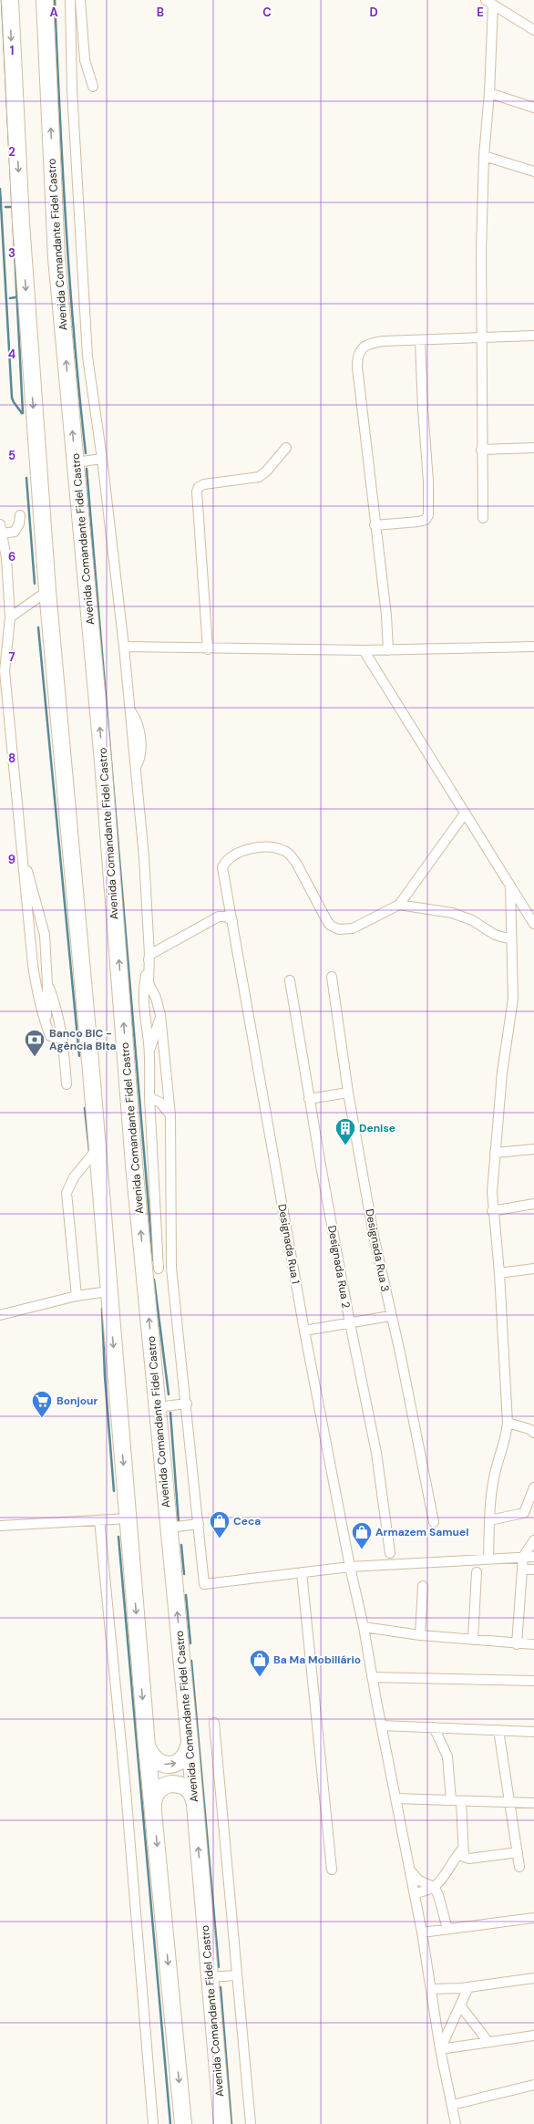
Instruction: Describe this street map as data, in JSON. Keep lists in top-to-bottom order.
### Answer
{
  "streets": {
    "highway": ["Avenida Comandante Fidel Castro"],
    "street": ["Designada Rua 1", "Designada Rua 3", "Designada Rua 2"]
  },
  "places": {
    "bank": ["Banco BIC - Agência Bita"],
    "building": ["Denise"],
    "supermarket": ["Bonjour"],
    "shop": ["Ceca", "Armazem Samuel", "Ba Ma Mobiliário"]
  },
  "grid": {
    "columns": [
      "A",
      "B",
      "C",
      "D",
      "E"
    ],
    "rows": [
      "1",
      "2",
      "3",
      "4",
      "5",
      "6",
      "7",
      "8",
      "9"
    ]
  }
}
